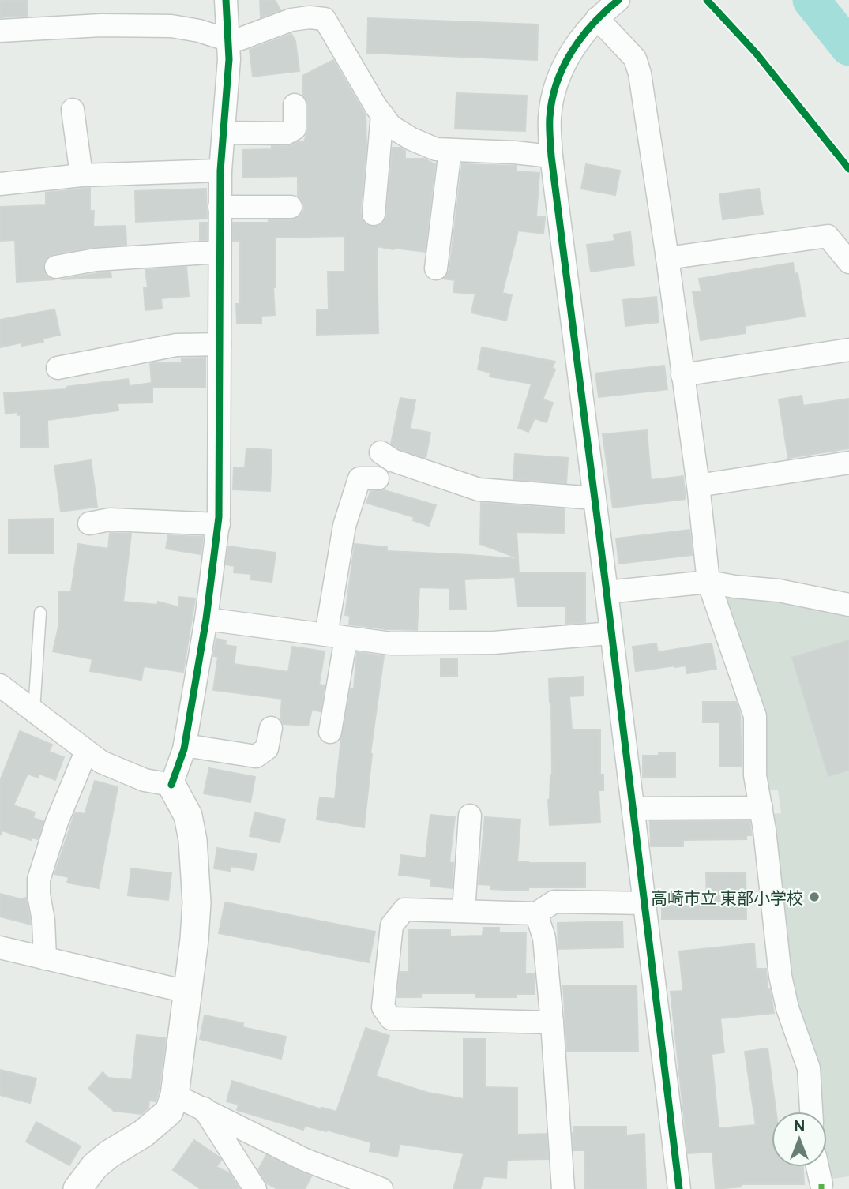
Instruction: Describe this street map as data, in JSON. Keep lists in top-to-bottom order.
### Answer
{
  "places": ["高崎市立 東部小学校"],
  "north": "top"
}
